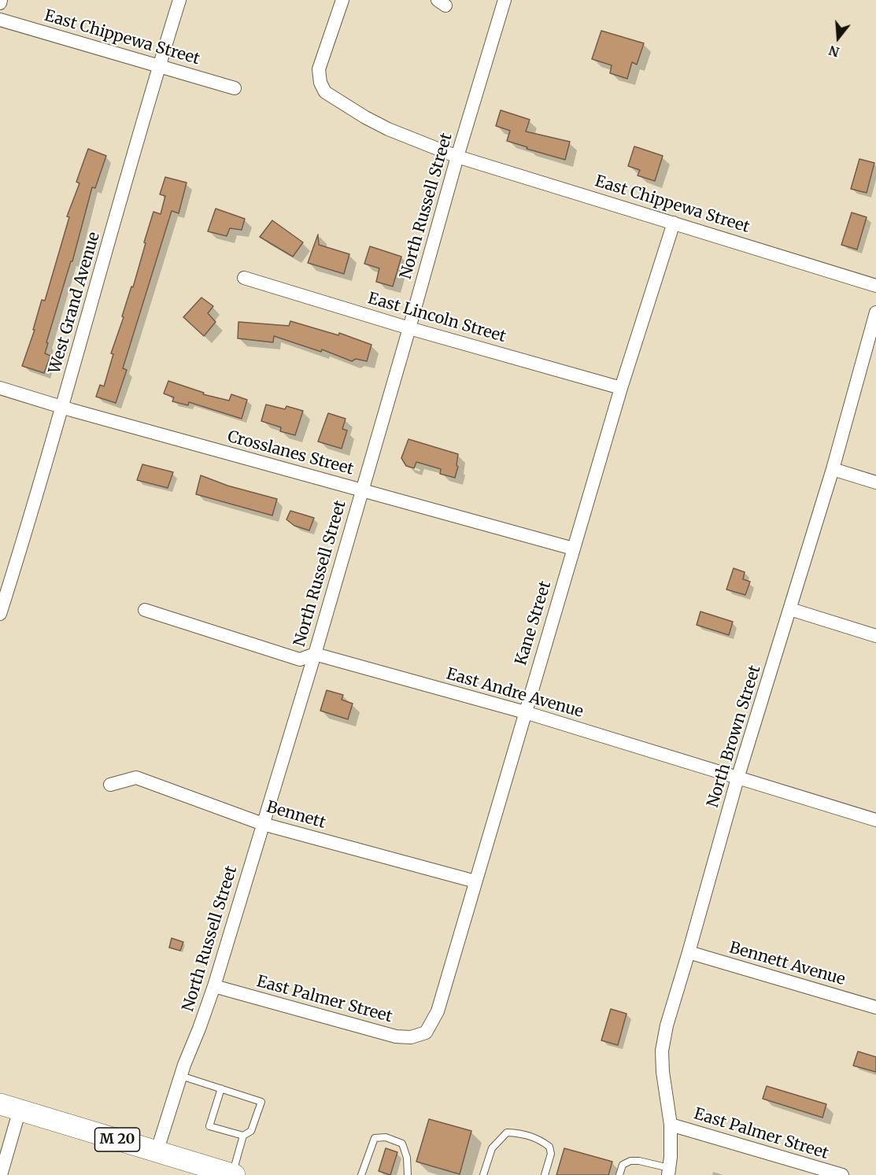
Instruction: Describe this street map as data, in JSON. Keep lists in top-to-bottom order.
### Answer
{
  "streets": {
    "main road": ["M 20"],
    "street": [
      "East Chippewa Street",
      "North Russell Street",
      "West Grand Avenue",
      "East Lincoln Street",
      "Crosslanes Street",
      "Kane Street",
      "East Andre Avenue",
      "North Brown Street",
      "Bennett",
      "Bennett Avenue",
      "East Palmer Street"
    ]
  },
  "crossings": [
    ["East Chippewa Street", "North Russell Street"],
    ["East Chippewa Street", "West Grand Avenue"],
    ["East Chippewa Street", "Kane Street"],
    ["North Russell Street", "East Lincoln Street"],
    ["North Russell Street", "Crosslanes Street"],
    ["North Russell Street", "East Andre Avenue"],
    ["North Russell Street", "Bennett"],
    ["North Russell Street", "East Palmer Street"],
    ["North Russell Street", "M 20"],
    ["West Grand Avenue", "Crosslanes Street"],
    ["East Lincoln Street", "Kane Street"],
    ["Crosslanes Street", "Kane Street"],
    ["Kane Street", "East Andre Avenue"],
    ["Kane Street", "Bennett"],
    ["Kane Street", "East Palmer Street"],
    ["East Andre Avenue", "North Brown Street"],
    ["North Brown Street", "Bennett Avenue"],
    ["North Brown Street", "East Palmer Street"]
  ],
  "north": "bottom"
}
